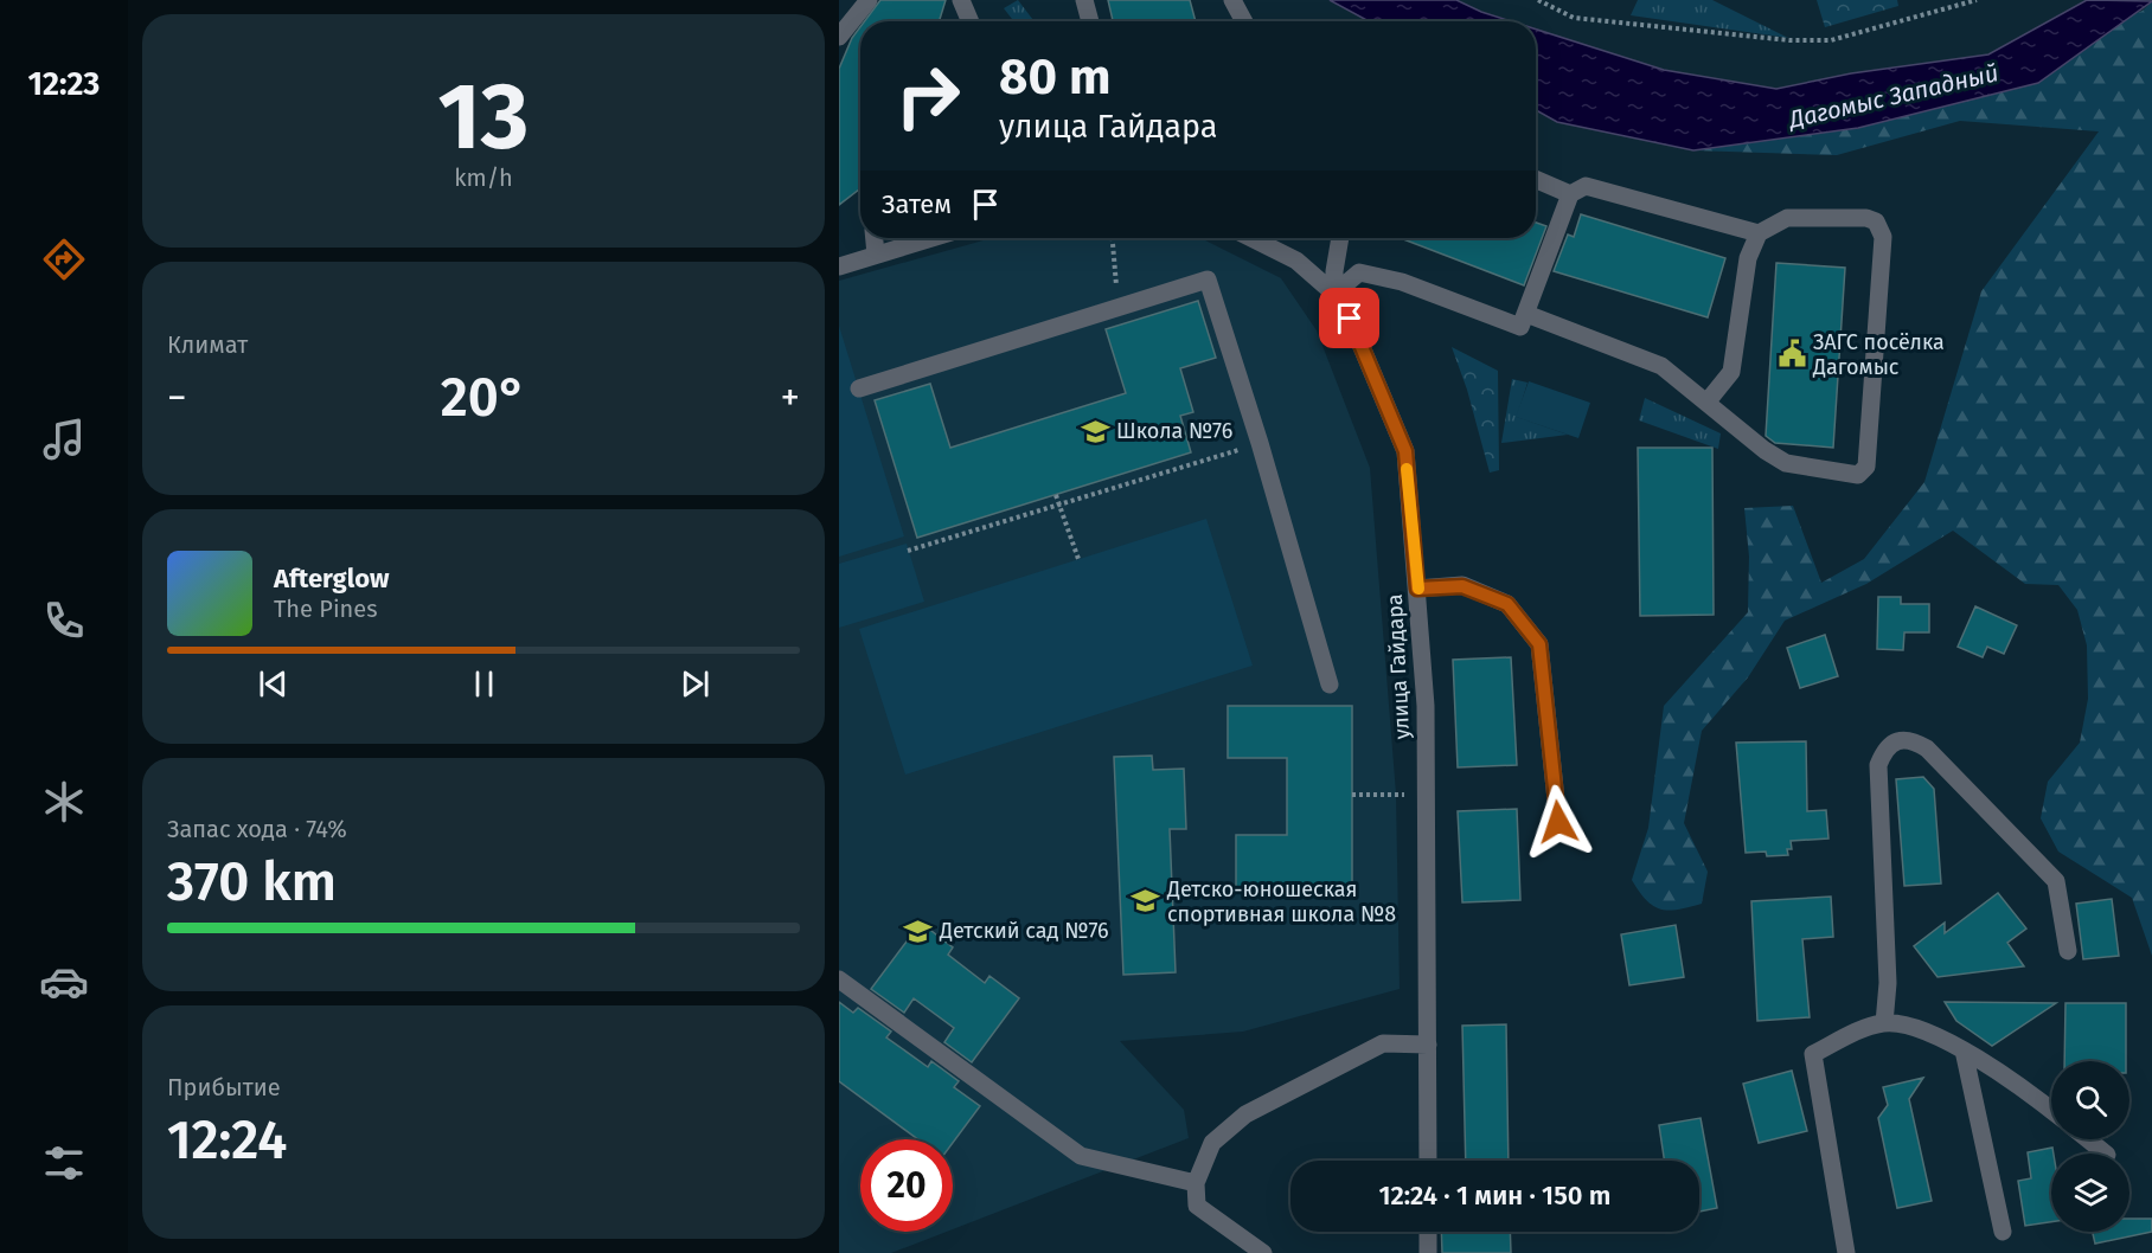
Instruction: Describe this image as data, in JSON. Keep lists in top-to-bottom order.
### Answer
{
  "streets": {
    "street": ["улица Гайдара"]
  },
  "water": ["Дагомыс Западный"],
  "places": {
    "public building": ["ЗАГС посёлка Дагомыс"],
    "school or university": ["Школа №76", "Детско-юношеская спортивная школа №8", "Детский сад №76"]
  },
  "page": {
    "tabs": "12:23",
    "tile": [
      ["13", "km/h"],
      "Климат",
      ["Запас хода · 74%", "370 km"],
      ["Прибытие", "12:24"]
    ],
    "turn": ["80 m", "улица Гайдара"],
    "then": "Затем",
    "heat": ["−", "20°", "+"],
    "song": ["Afterglow", "The Pines"],
    "limit": "20",
    "trip": "12:24 · 1 мин · 150 m"
  }
}
